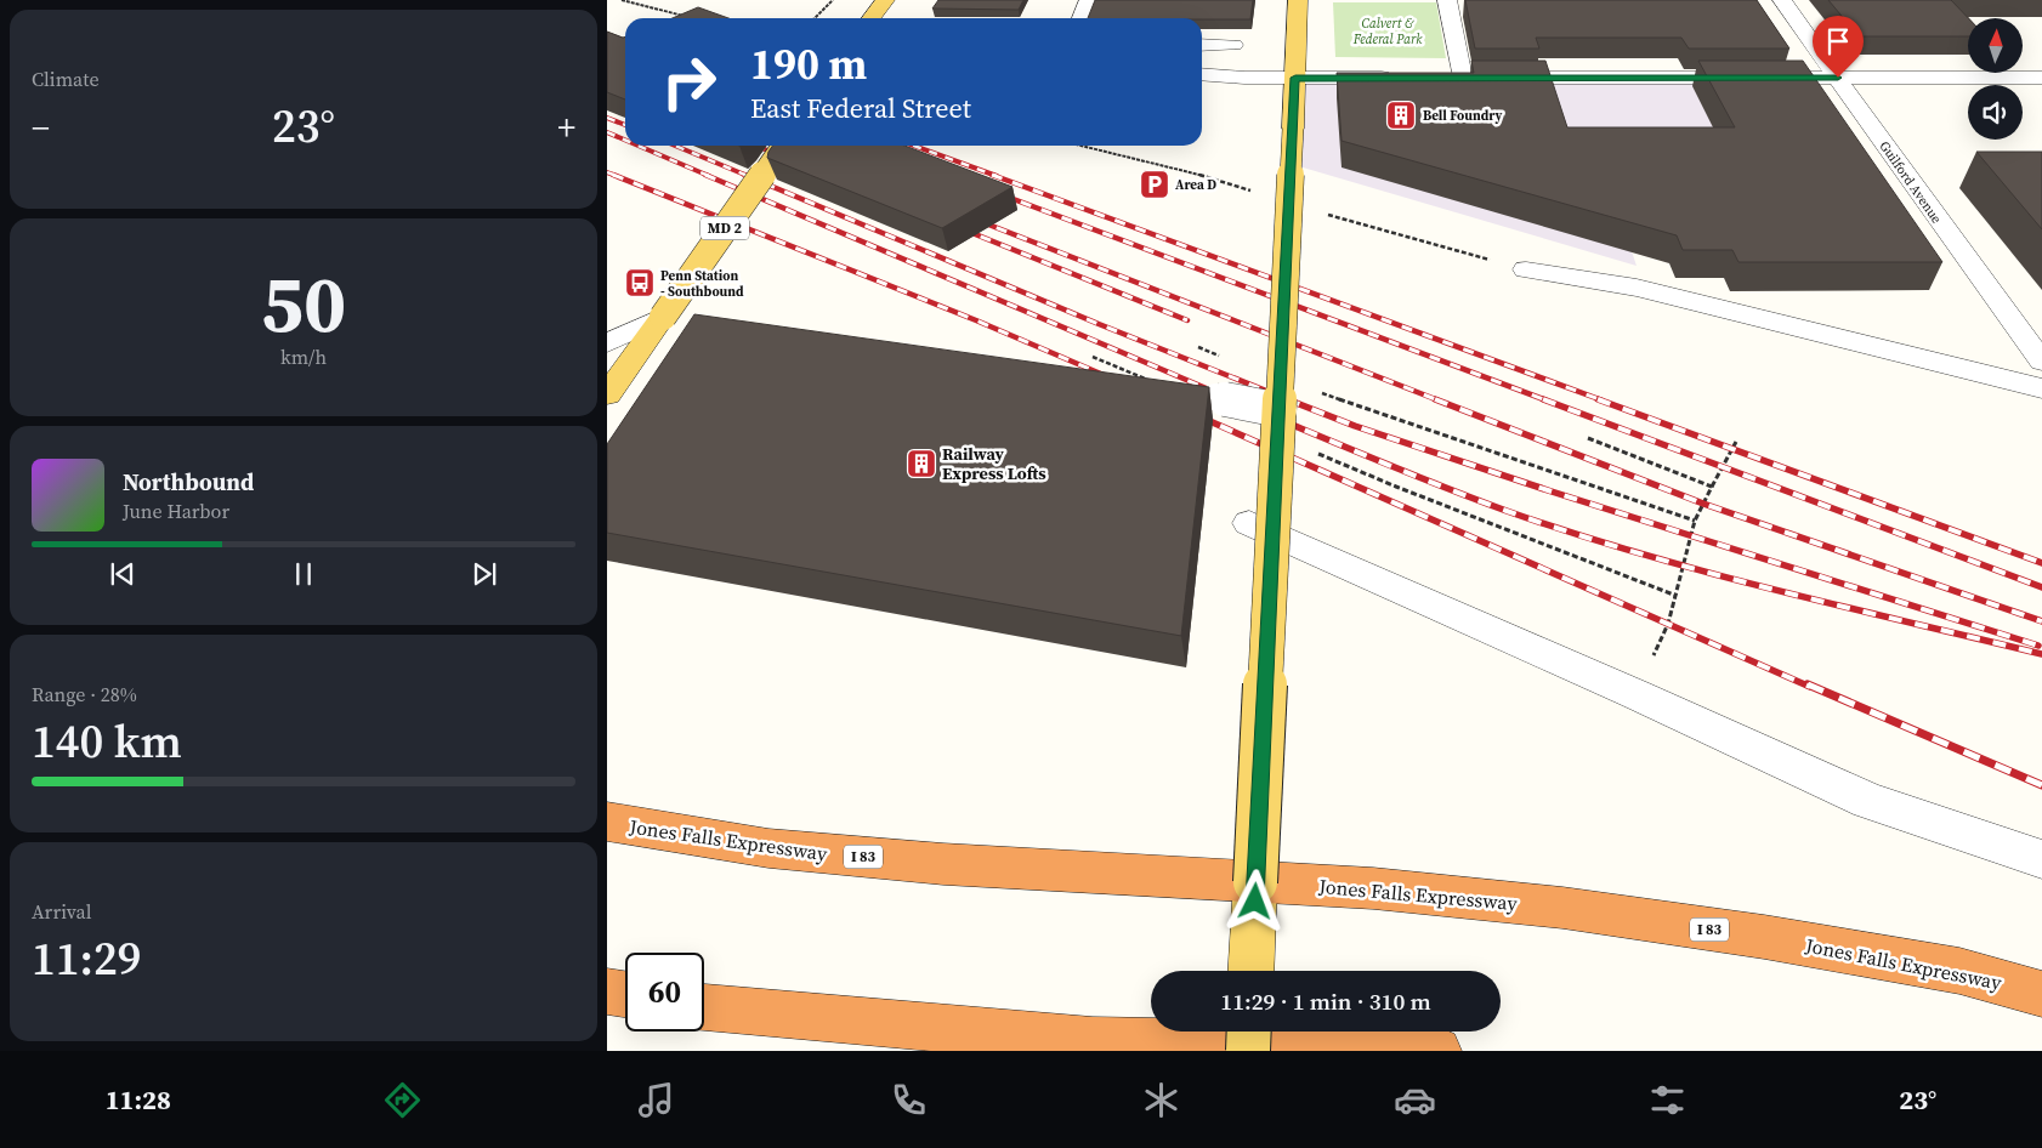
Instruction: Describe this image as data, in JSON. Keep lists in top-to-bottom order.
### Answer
{
  "streets": {
    "highway": ["Jones Falls Expressway", "I 83"],
    "main road": ["MD 2"],
    "street": ["Guilford Avenue"]
  },
  "parks": ["Calvert & Federal Park"],
  "places": {
    "building": ["Bell Foundry", "Railway Express Lofts"],
    "parking": ["Area D"],
    "bus stop": ["Penn Station - Southbound"]
  },
  "north": "top",
  "page": {
    "tile": [
      "Climate",
      ["50", "km/h"],
      ["Range · 28%", "140 km"],
      ["Arrival", "11:29"]
    ],
    "turn": ["190 m", "East Federal Street"],
    "heat": ["−", "23°", "+"],
    "song": ["Northbound", "June Harbor"],
    "limit": "60",
    "trip": "11:29 · 1 min · 310 m",
    "tabs": ["11:28", "23°"]
  }
}
